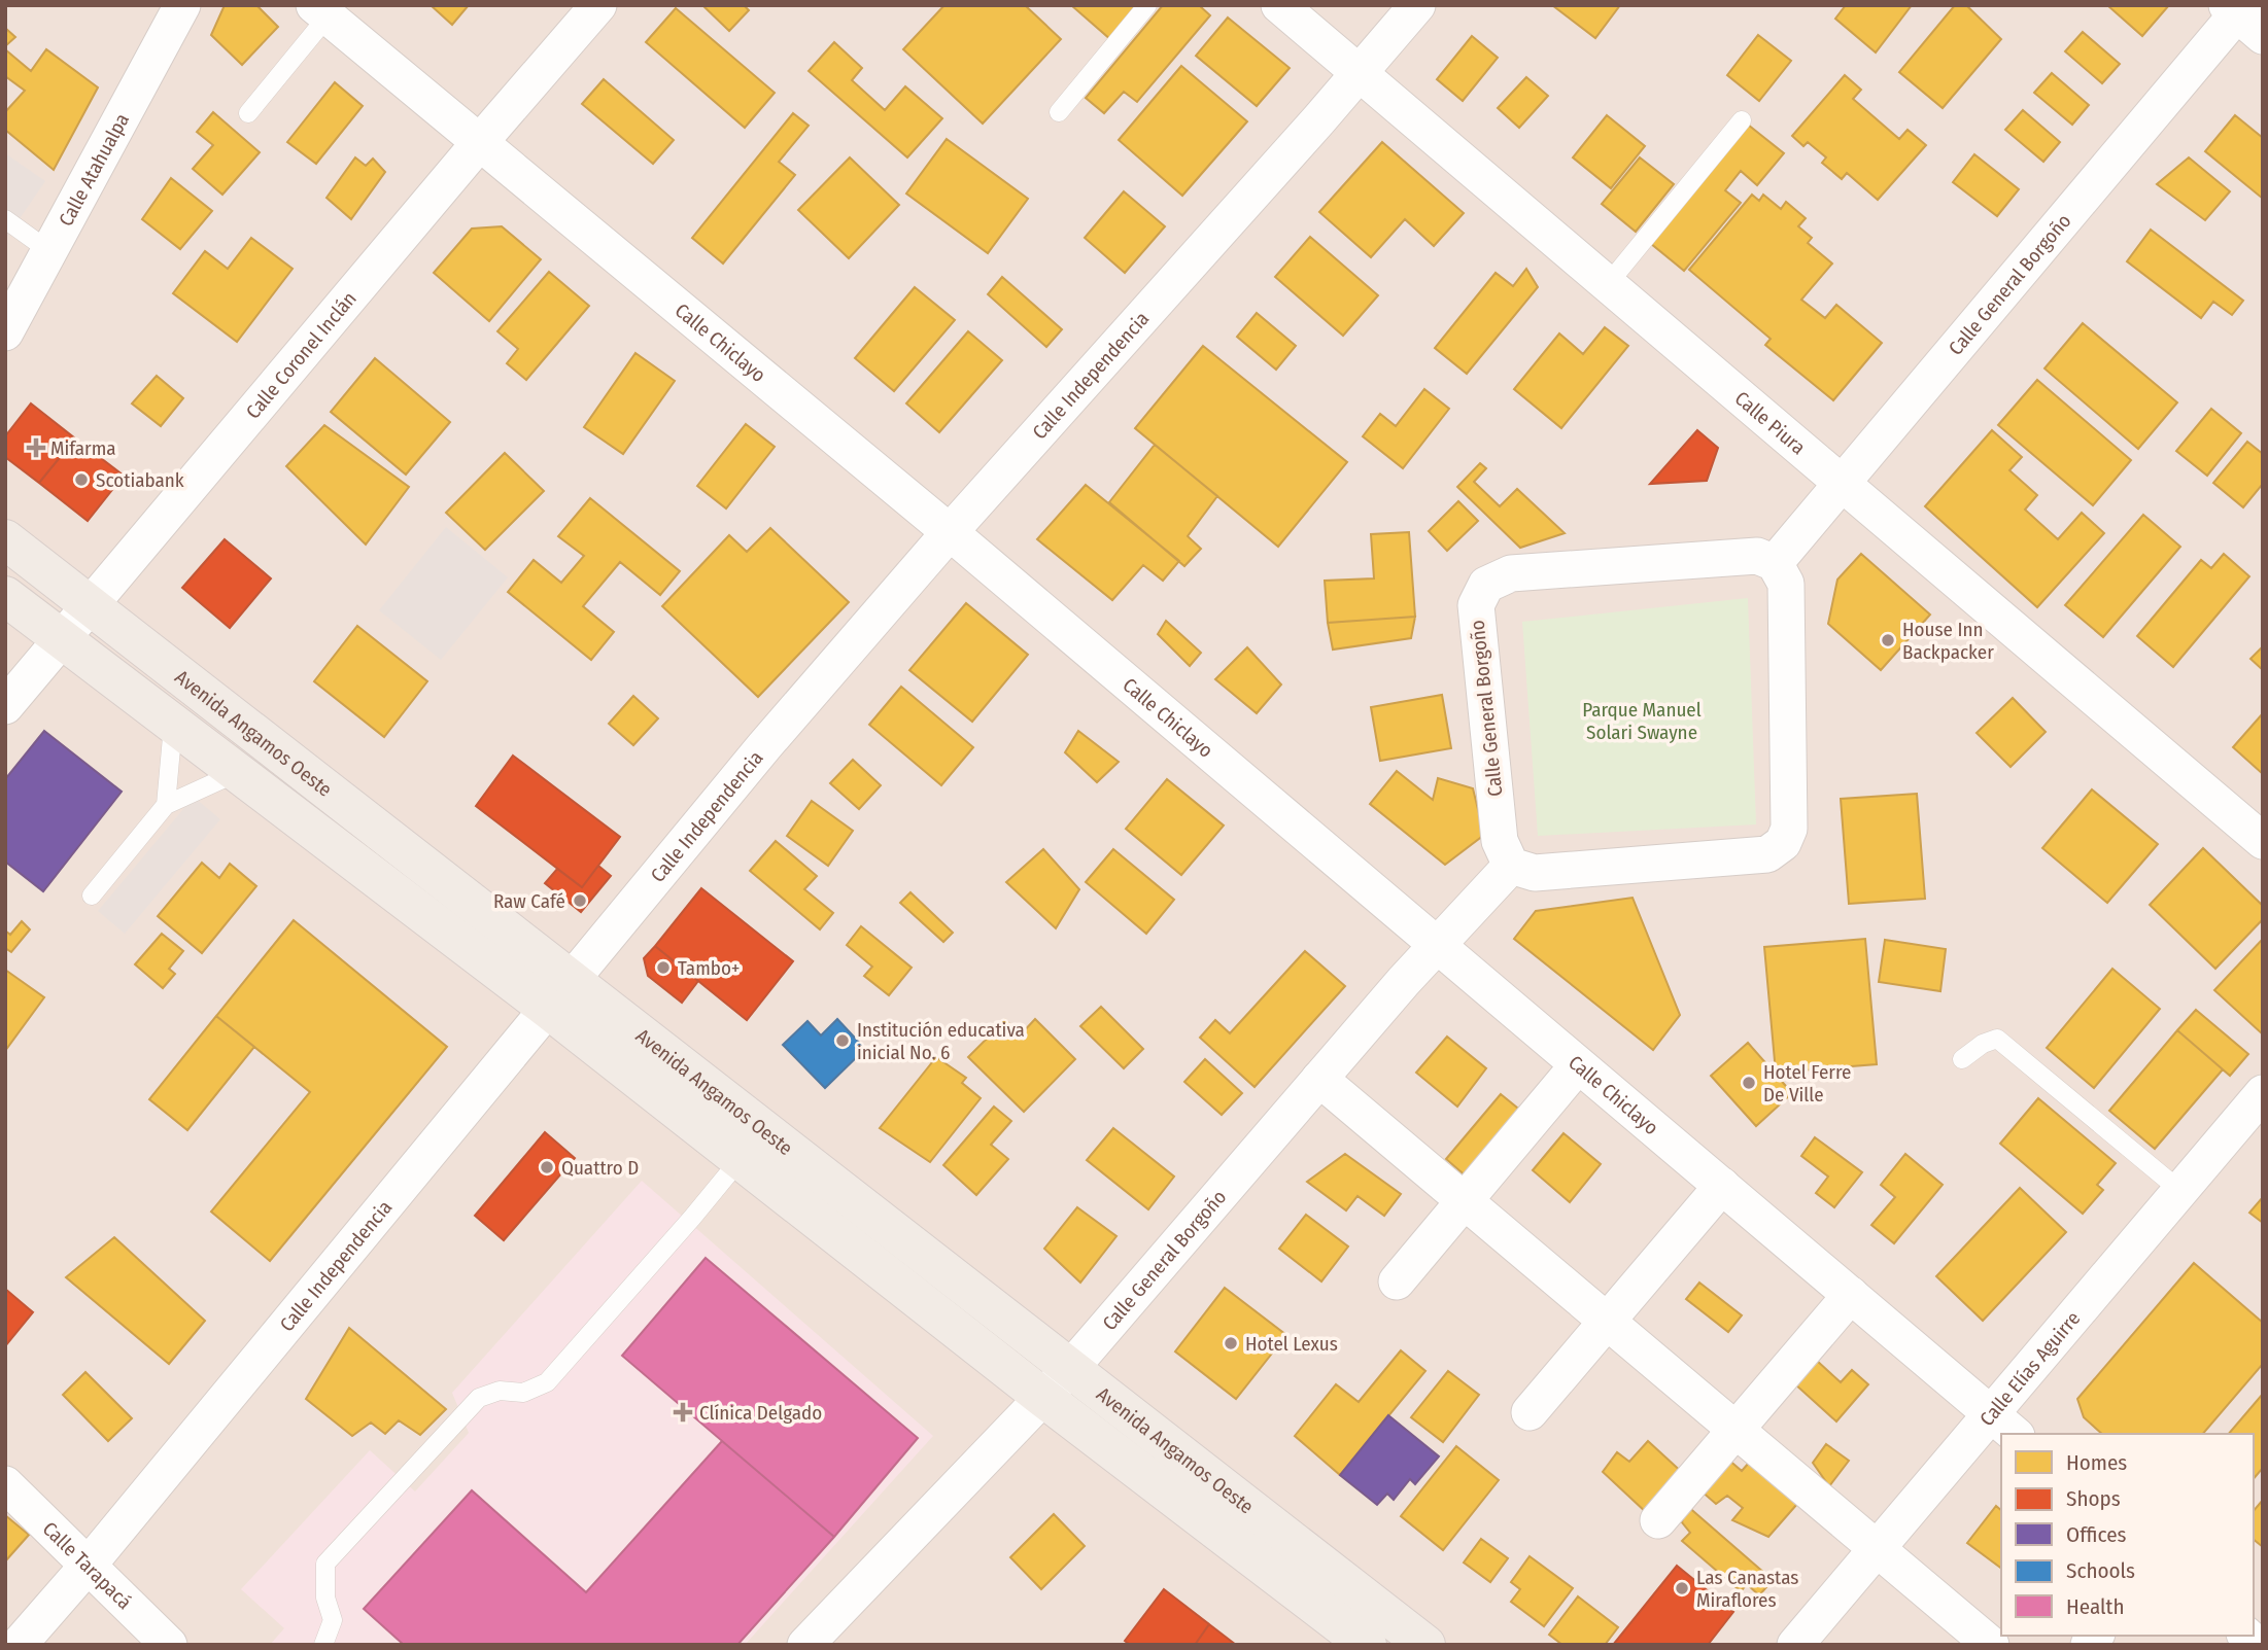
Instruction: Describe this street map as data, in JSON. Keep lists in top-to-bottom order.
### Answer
{
  "streets": {
    "main road": ["Avenida Angamos Oeste"],
    "street": [
      "Calle Atahualpa",
      "Calle General Borgoño",
      "Calle Chiclayo",
      "Calle Coronel Inclán",
      "Calle Independencia",
      "Calle Piura",
      "Calle Elías Aguirre",
      "Calle Tarapacá"
    ]
  },
  "crossings": [
    ["Calle General Borgoño", "Calle Chiclayo"],
    ["Calle General Borgoño", "Calle Piura"],
    ["Calle General Borgoño", "Avenida Angamos Oeste"],
    ["Calle Chiclayo", "Calle Coronel Inclán"],
    ["Calle Chiclayo", "Calle Independencia"],
    ["Calle Chiclayo", "Calle Elías Aguirre"],
    ["Calle Coronel Inclán", "Avenida Angamos Oeste"],
    ["Calle Independencia", "Calle Piura"],
    ["Calle Independencia", "Avenida Angamos Oeste"],
    ["Calle Independencia", "Calle Tarapacá"]
  ],
  "parks": ["Parque Manuel Solari Swayne"],
  "places": {
    "health": ["Mifarma", "Clínica Delgado"],
    "other": [
      "Scotiabank",
      "House Inn Backpacker",
      "Raw Café",
      "Tambo+",
      "Institución educativa inicial No. 6",
      "Hotel Ferre De Ville",
      "Quattro D",
      "Hotel Lexus",
      "Las Canastas Miraflores"
    ]
  },
  "legend": [
    "Homes",
    "Shops",
    "Offices",
    "Schools",
    "Health"
  ]
}
